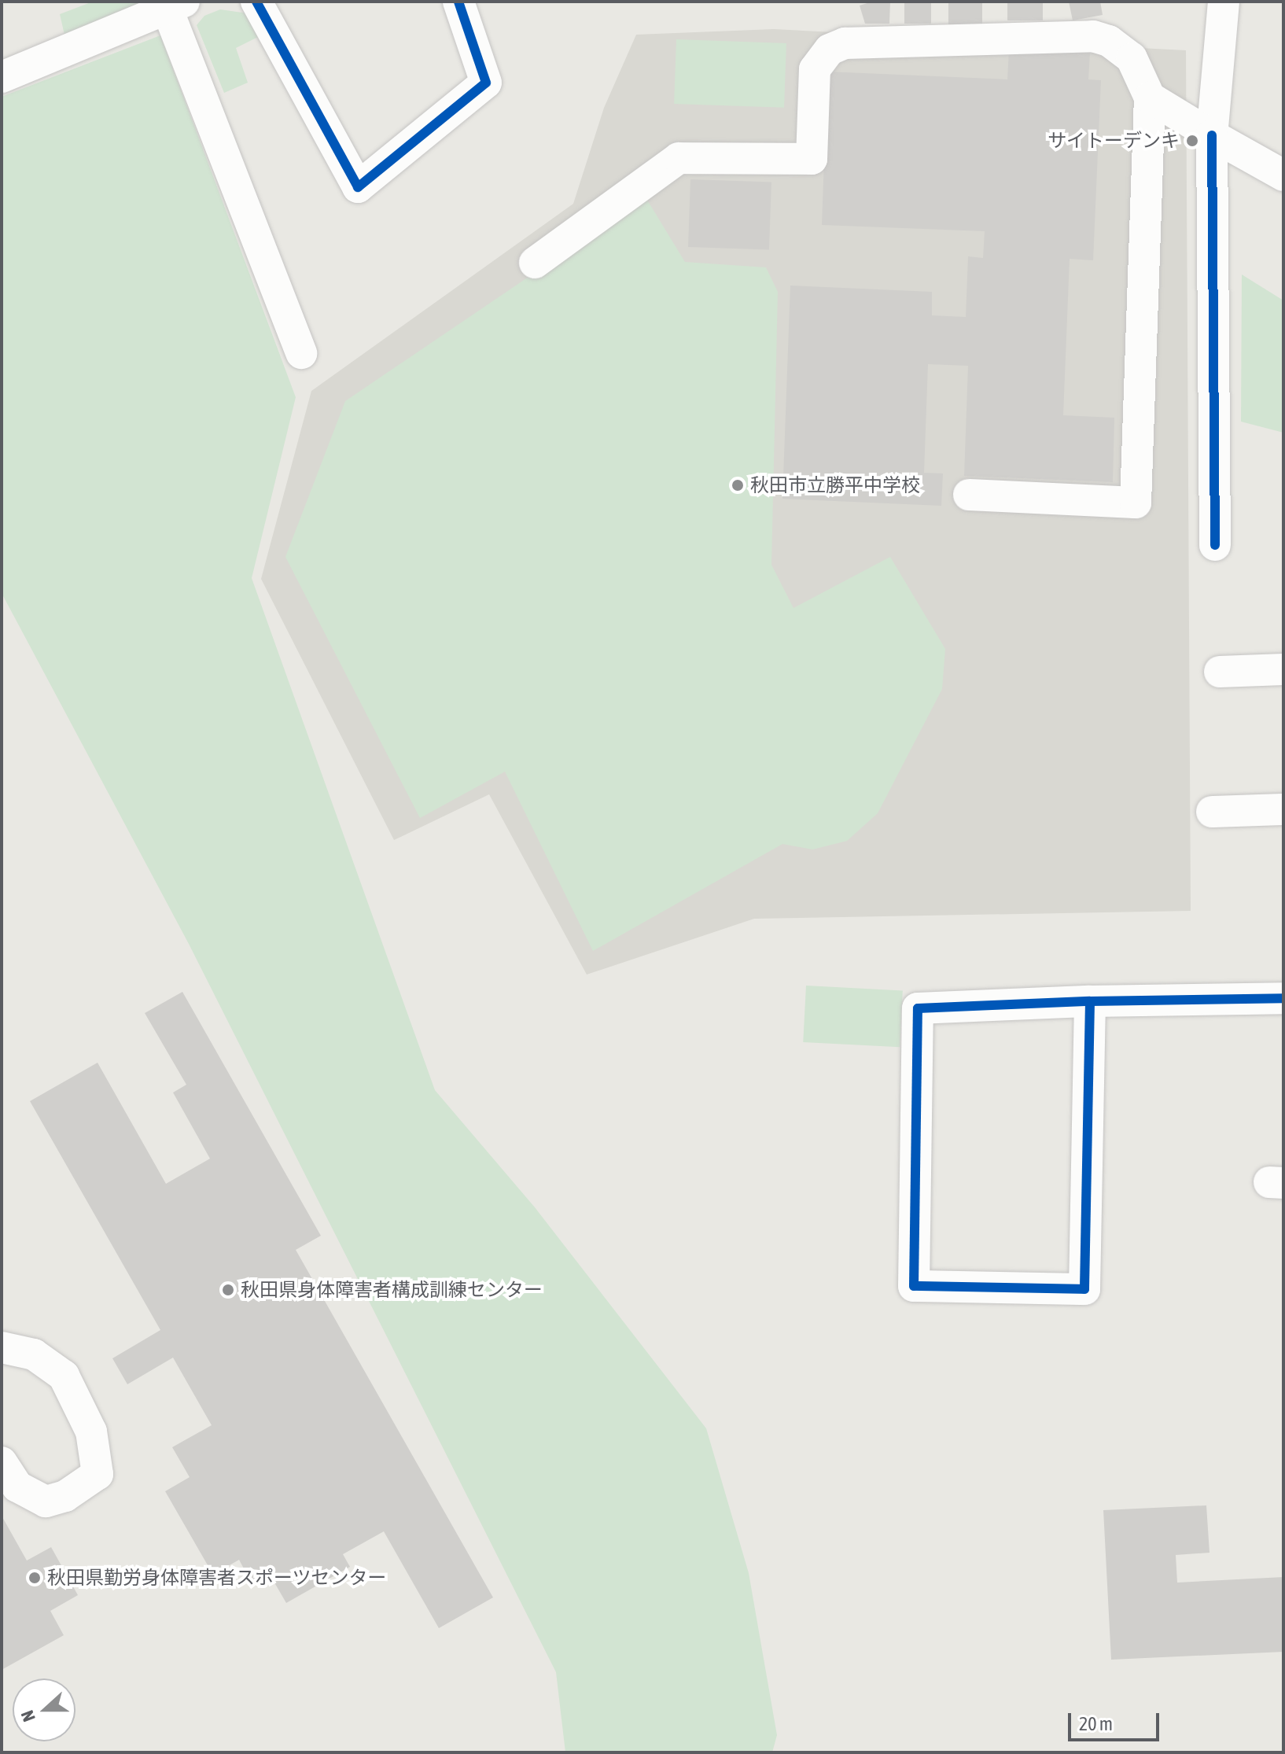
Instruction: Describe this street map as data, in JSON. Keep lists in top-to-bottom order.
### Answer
{
  "places": [
    "サイトーデンキ",
    "秋田市立勝平中学校",
    "秋田県身体障害者構成訓練センター",
    "秋田県勤労身体障害者スポーツセンター"
  ],
  "scale_bar": "20 m",
  "north": "left"
}
